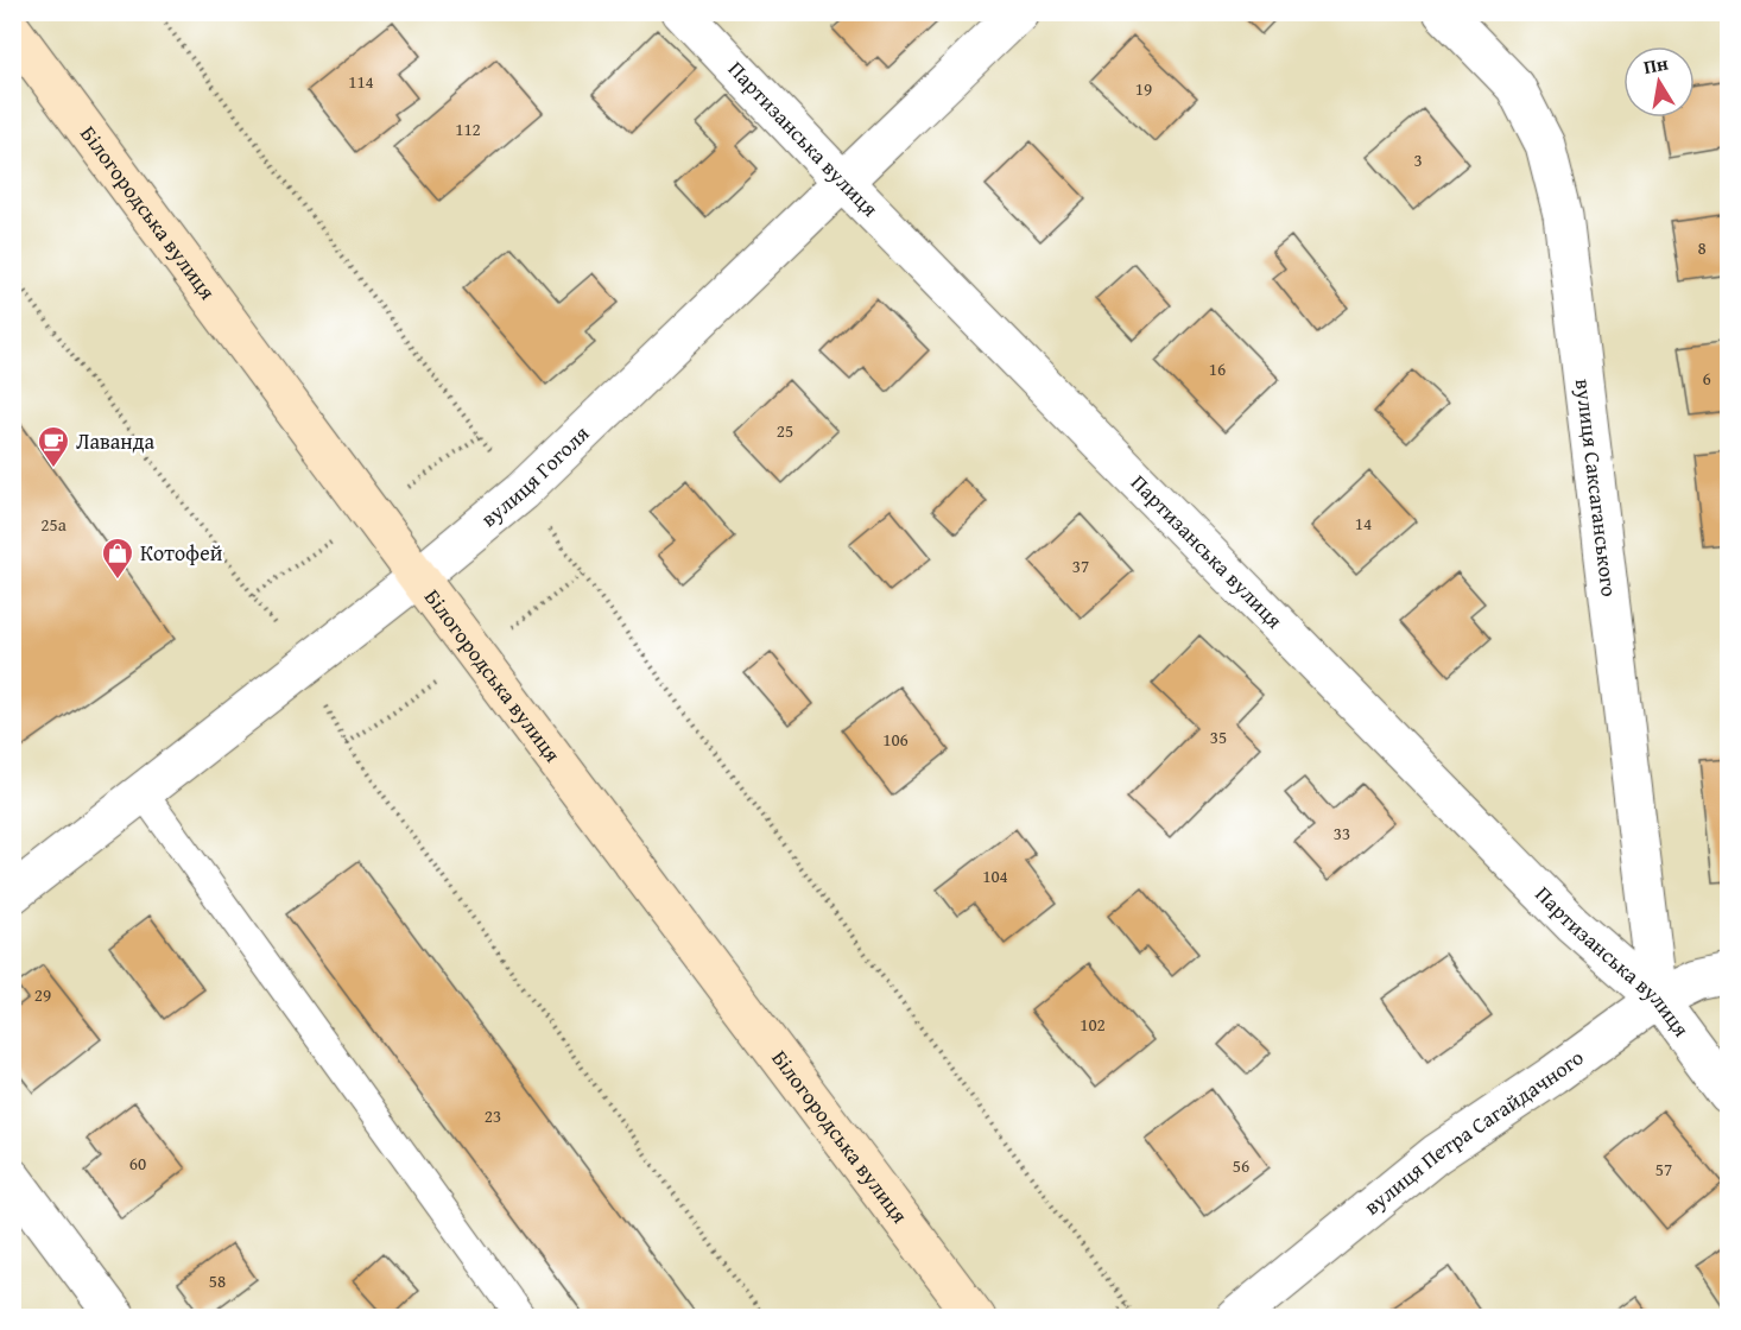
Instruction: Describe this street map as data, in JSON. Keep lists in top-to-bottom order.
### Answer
{
  "streets": {
    "street": [
      "Партизанська вулиця",
      "Білогородська вулиця",
      "вулиця Гоголя",
      "вулиця Саксаганського",
      "вулиця Петра Сагайдачного"
    ]
  },
  "crossings": [
    ["Партизанська вулиця", "вулиця Гоголя"],
    ["Партизанська вулиця", "вулиця Саксаганського"],
    ["Партизанська вулиця", "вулиця Петра Сагайдачного"],
    ["Білогородська вулиця", "вулиця Гоголя"],
    ["вулиця Саксаганського", "вулиця Петра Сагайдачного"]
  ],
  "places": {
    "cafe": ["Лаванда"],
    "shop": ["Котофей"]
  },
  "house_numbers": [
    "114",
    "19",
    "112",
    "3",
    "8",
    "16",
    "6",
    "25",
    "14",
    "25а",
    "37",
    "35",
    "106",
    "33",
    "104",
    "29",
    "102",
    "23",
    "60",
    "56",
    "57",
    "58"
  ],
  "north": "top"
}
